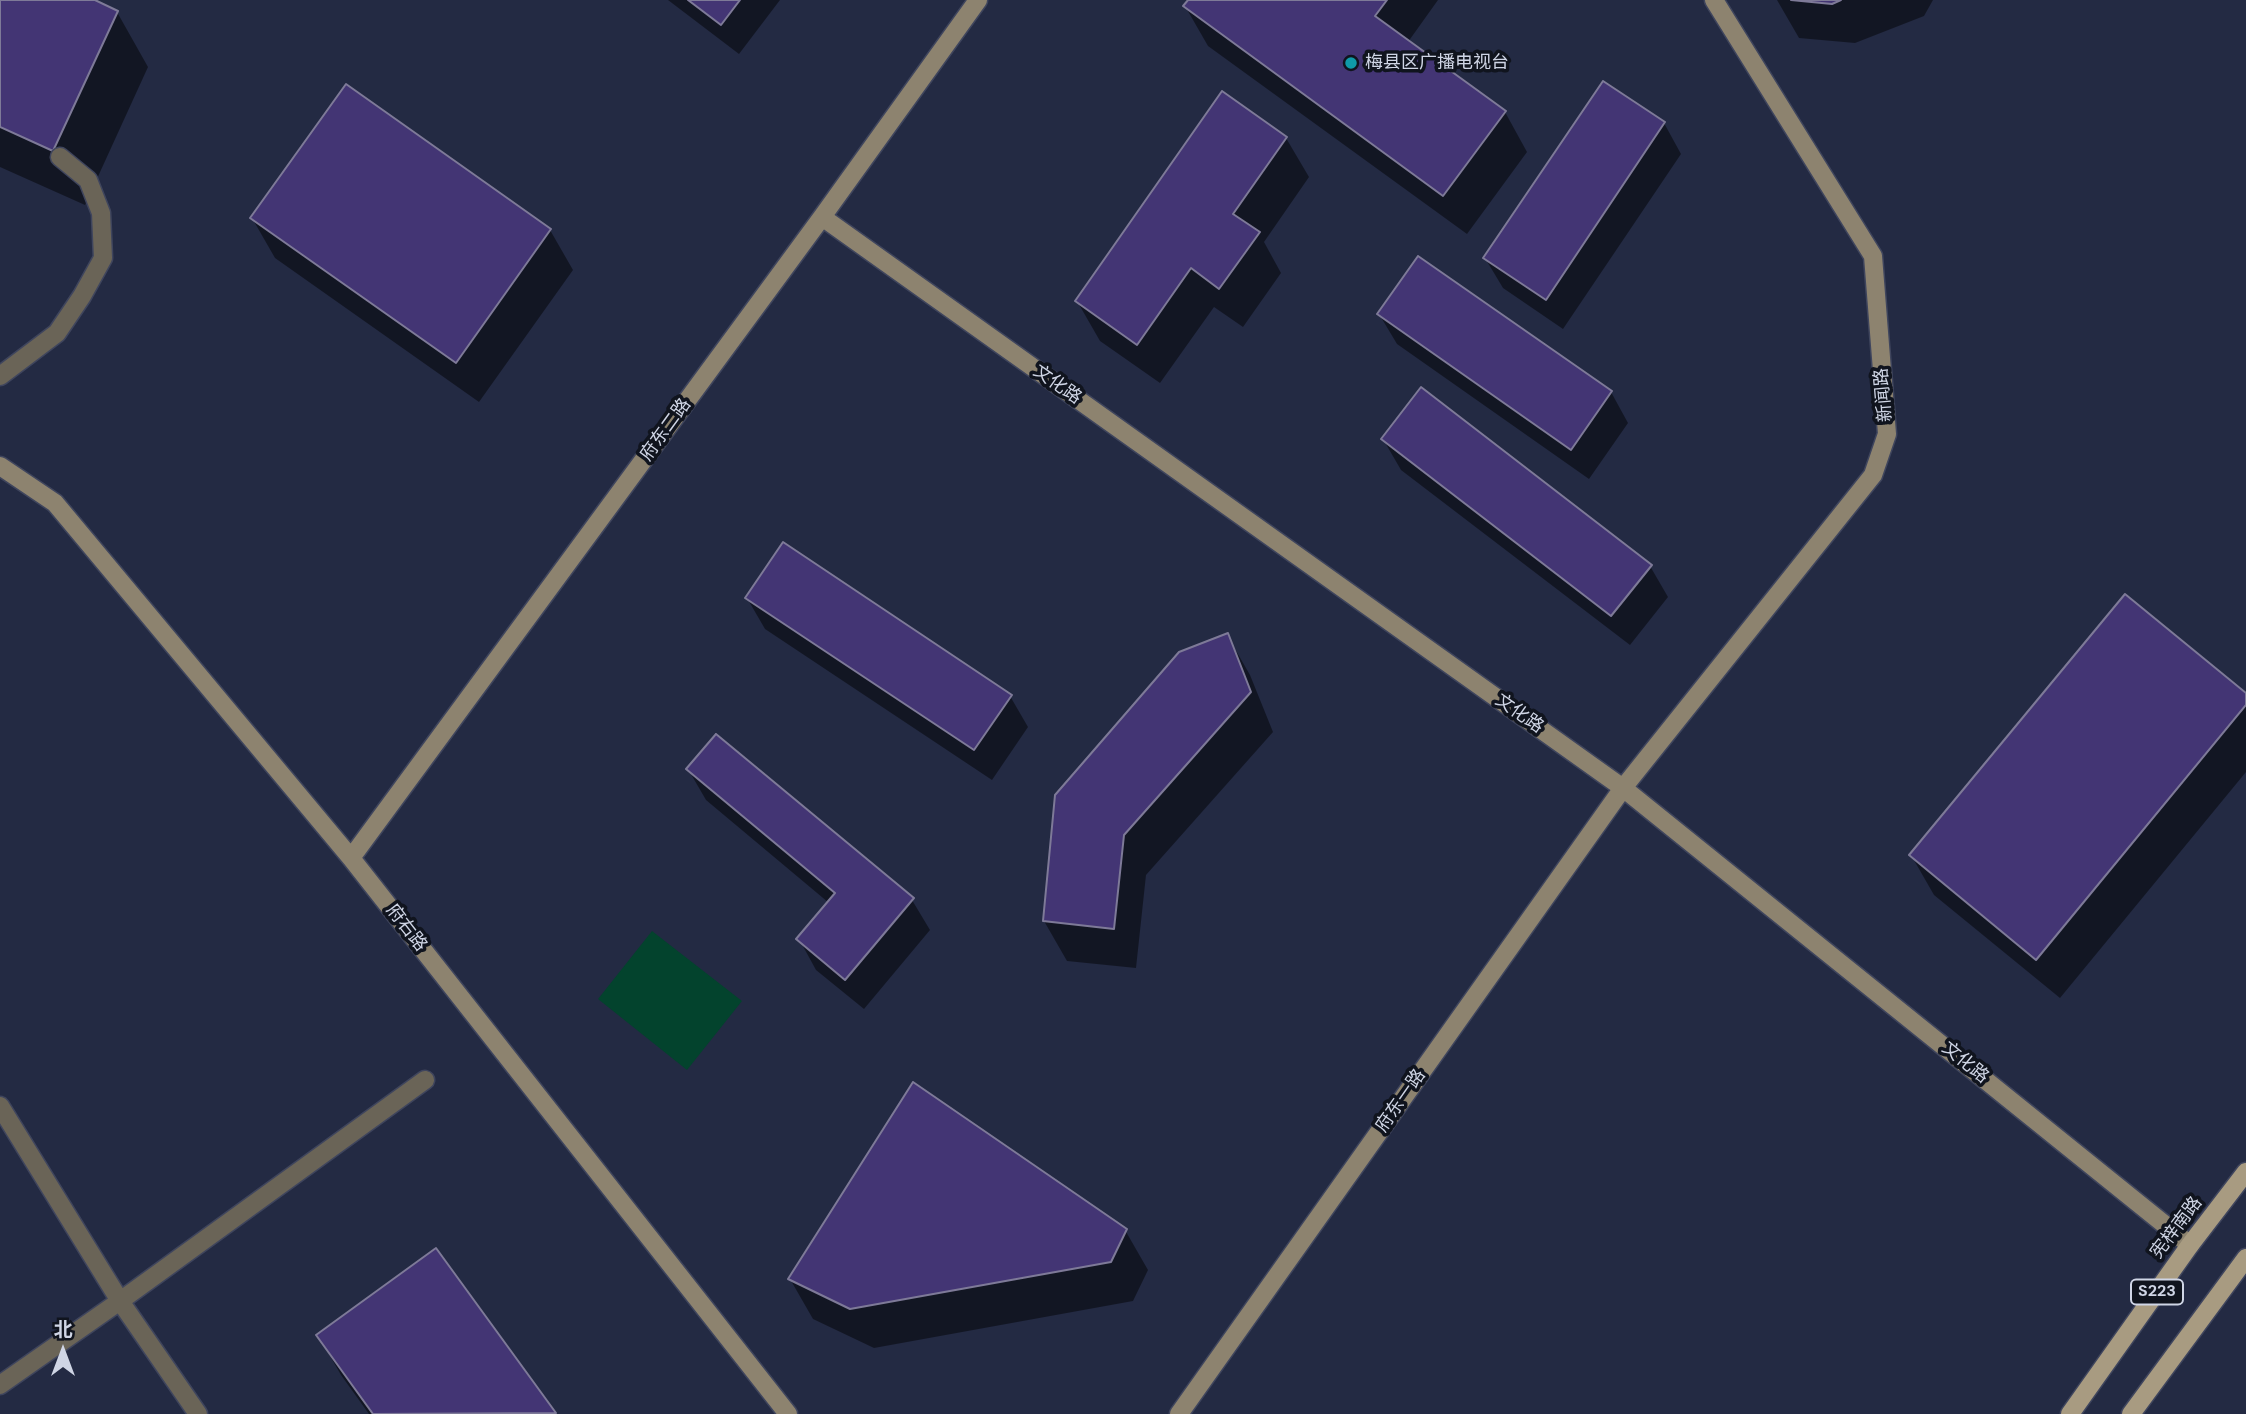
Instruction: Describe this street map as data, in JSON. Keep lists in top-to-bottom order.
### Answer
{
  "streets": {
    "main road": ["宪梓南路", "S223"],
    "street": [
      "文化路",
      "新闻路",
      "府东二路",
      "府右路",
      "府东一路"
    ]
  },
  "crossings": [
    ["文化路", "新闻路"],
    ["文化路", "府东二路"],
    ["文化路", "府东一路"],
    ["文化路", "宪梓南路"],
    ["新闻路", "府东一路"],
    ["府东二路", "府右路"]
  ],
  "places": ["梅县区广播电视台"],
  "north": "top"
}
